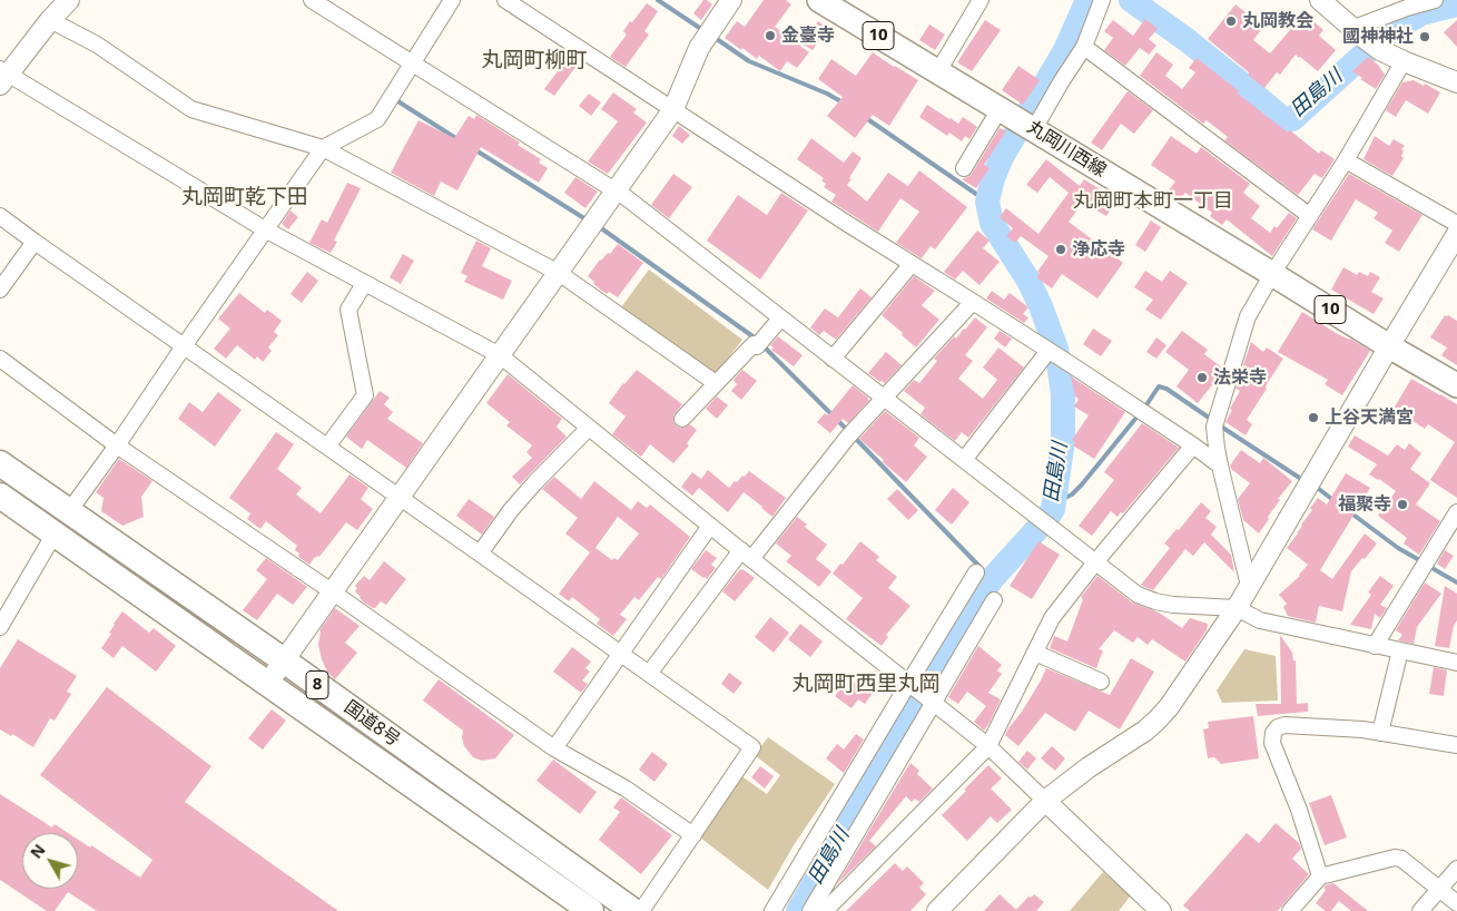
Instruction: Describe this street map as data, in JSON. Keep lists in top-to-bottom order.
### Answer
{
  "streets": {
    "highway": ["8", "国道8号"],
    "main road": ["10", "丸岡川西線"]
  },
  "districts": [
    "丸岡町柳町",
    "丸岡町乾下田",
    "丸岡町本町一丁目",
    "丸岡町西里丸岡"
  ],
  "water": ["田島川"],
  "places": [
    "丸岡教会",
    "金臺寺",
    "國神神社",
    "浄応寺",
    "法栄寺",
    "上谷天満宮",
    "福聚寺"
  ],
  "north": "top left"
}
